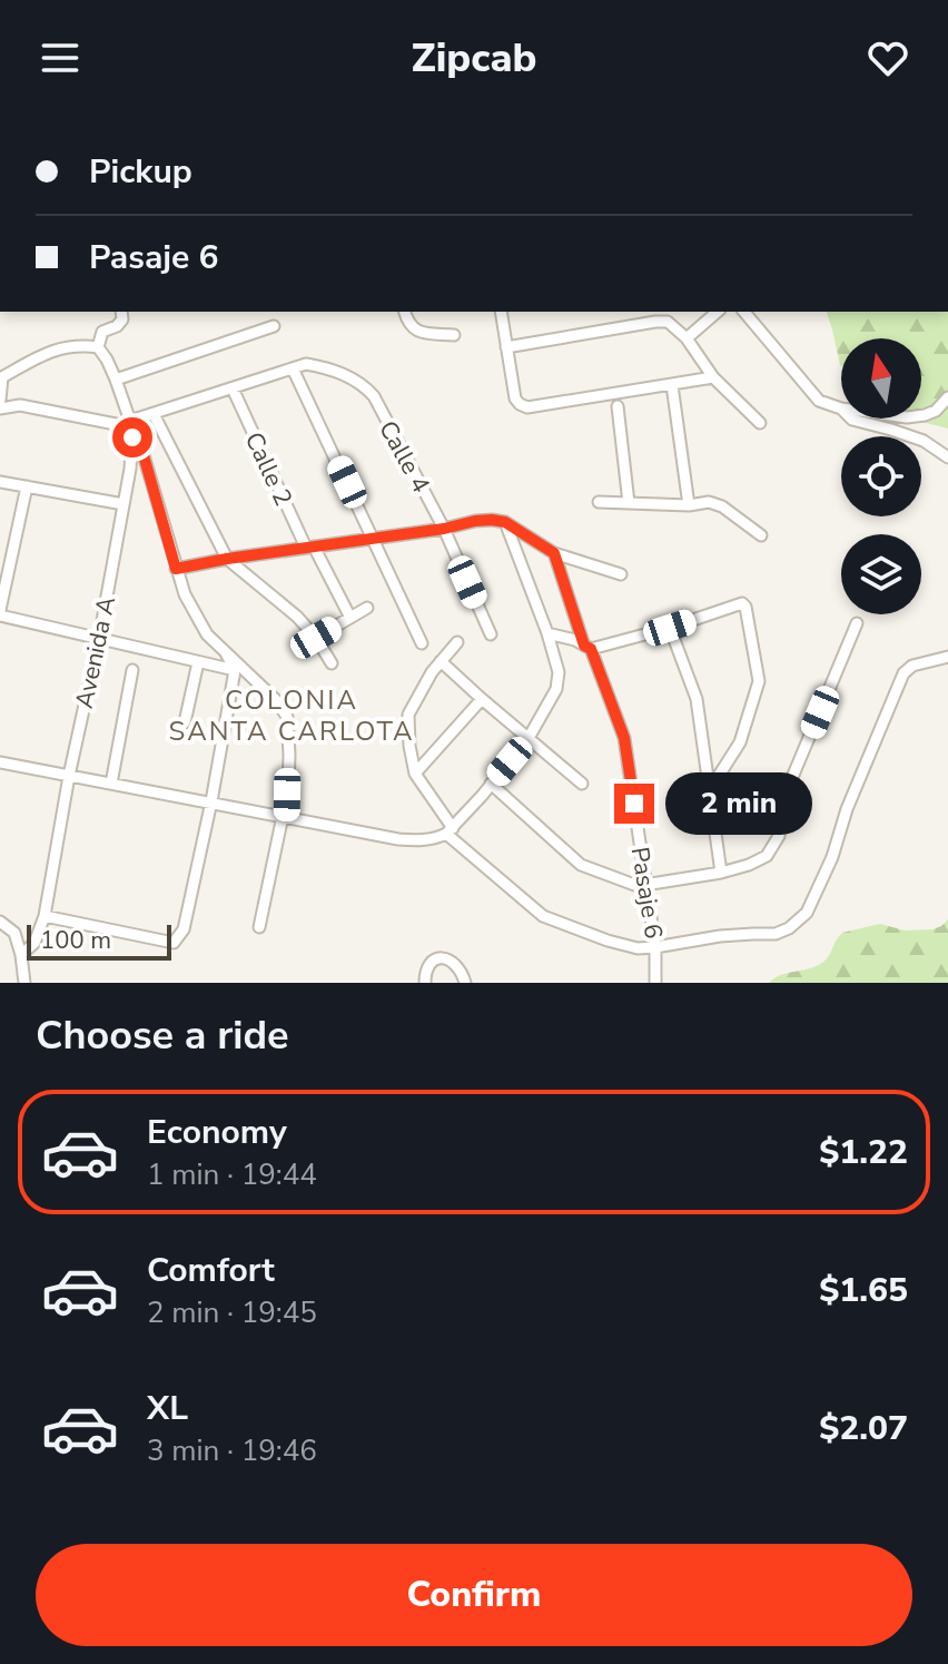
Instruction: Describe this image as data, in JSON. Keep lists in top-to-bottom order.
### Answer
{
  "streets": {
    "street": [
      "Calle 4",
      "Calle 2",
      "Avenida A",
      "Pasaje 6"
    ]
  },
  "districts": ["COLONIA SANTA CARLOTA"],
  "scale_bar": "100 m",
  "north": "top",
  "page": {
    "header": "Zipcab",
    "banner": ["Pickup", "Pasaje 6"],
    "bubble": "2 min",
    "scale": "100 m",
    "heading": "Choose a ride",
    "list": [
      {
        "name": "Economy",
        "note": "1 min · 19:44",
        "value": "$1.22"
      },
      {
        "name": "Comfort",
        "note": "2 min · 19:45",
        "value": "$1.65"
      },
      {
        "name": "XL",
        "note": "3 min · 19:46",
        "value": "$2.07"
      }
    ],
    "buttons": "Confirm"
  }
}
